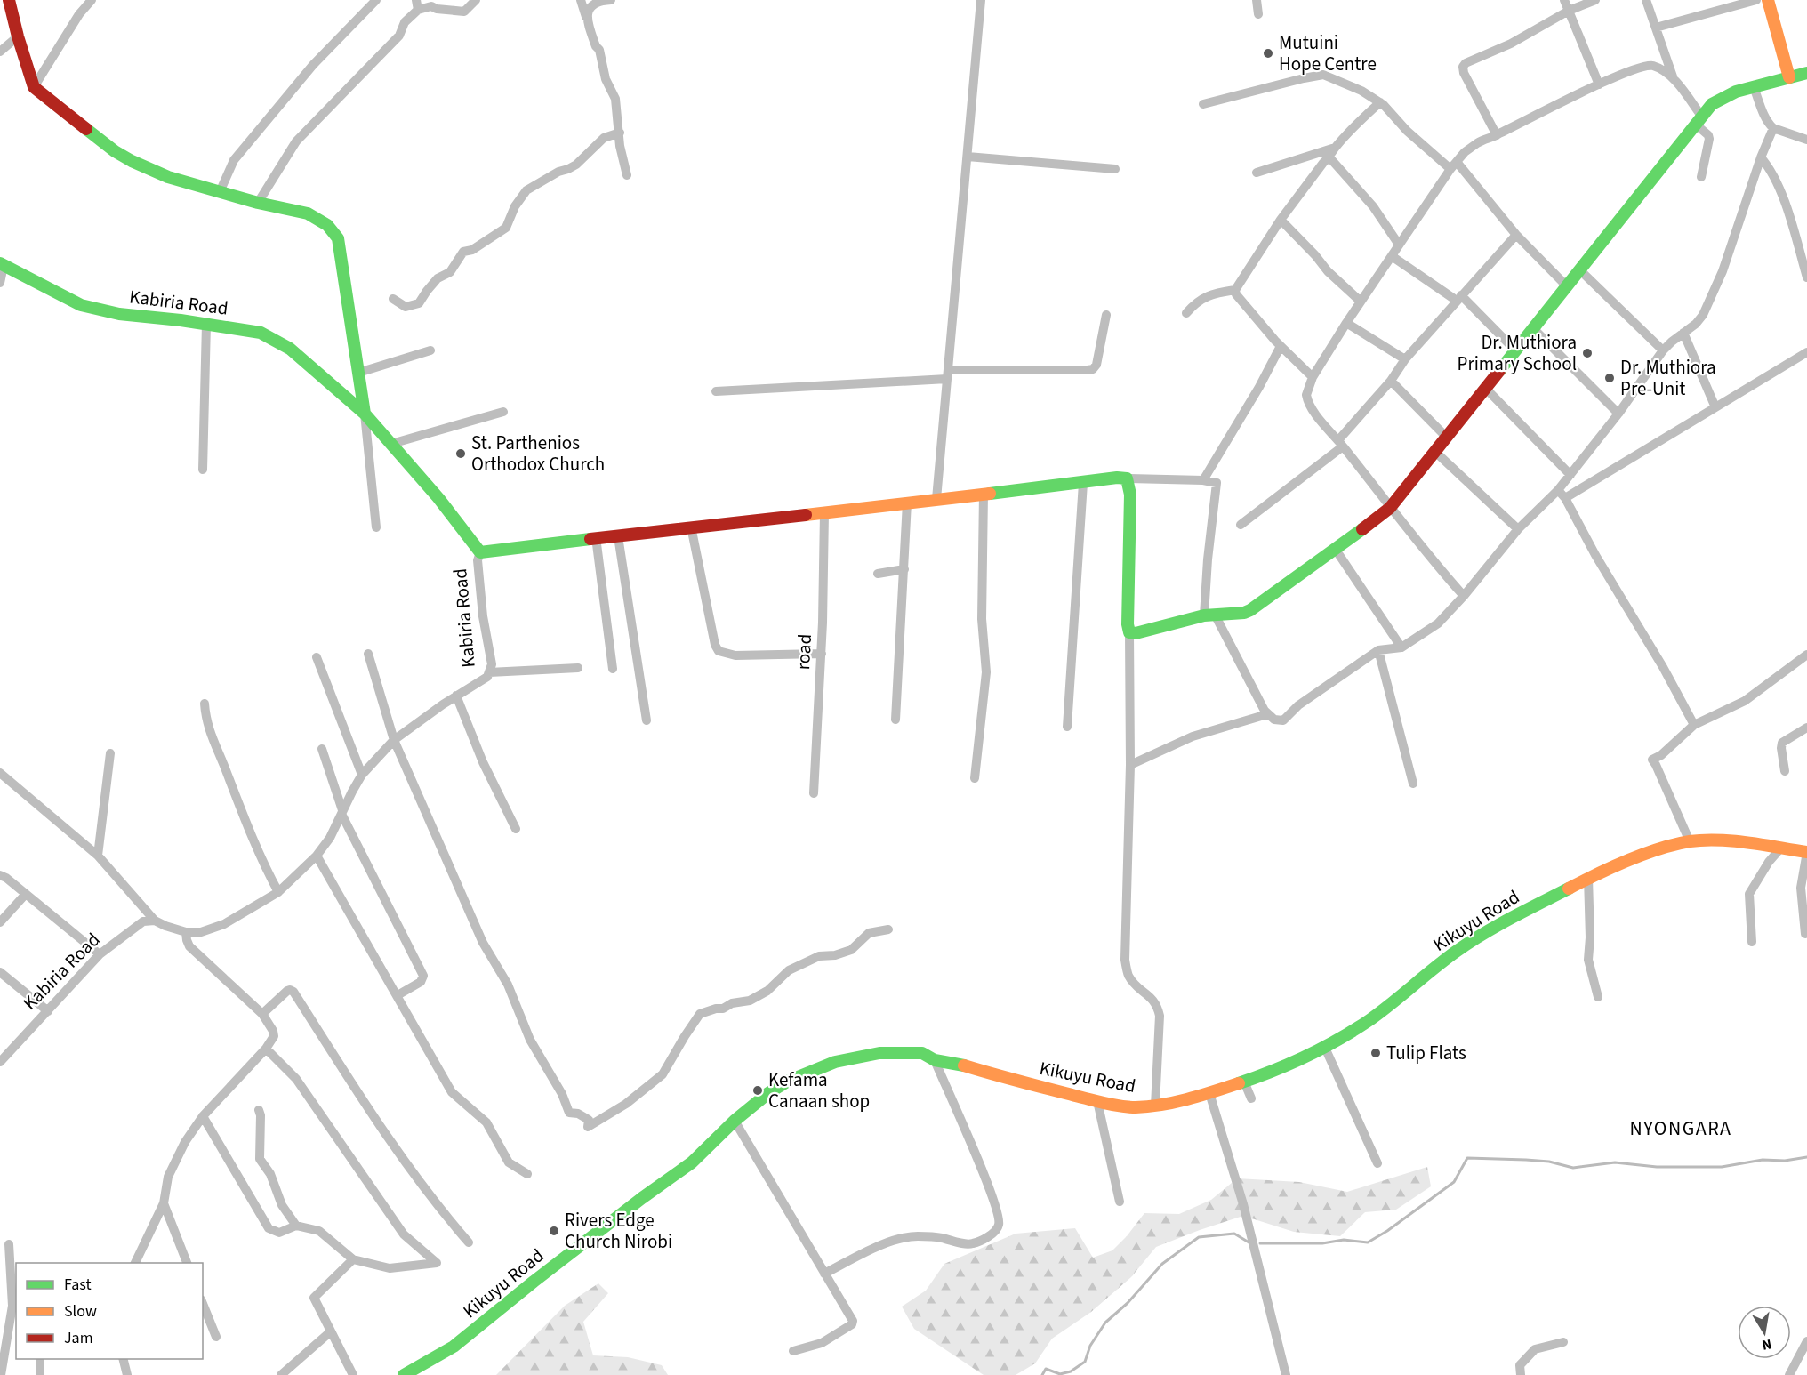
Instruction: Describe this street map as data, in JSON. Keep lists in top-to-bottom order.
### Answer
{
  "streets": {
    "main road": ["Kabiria Road", "Kikuyu Road"],
    "street": ["road"]
  },
  "districts": ["NYONGARA"],
  "places": [
    "Mutuini Hope Centre",
    "Dr. Muthiora Primary School",
    "Dr. Muthiora Pre-Unit",
    "St. Parthenios Orthodox Church",
    "Tulip Flats",
    "Kefama Canaan shop",
    "Rivers Edge Church Nirobi"
  ],
  "legend": ["Fast", "Slow", "Jam"],
  "north": "bottom"
}
